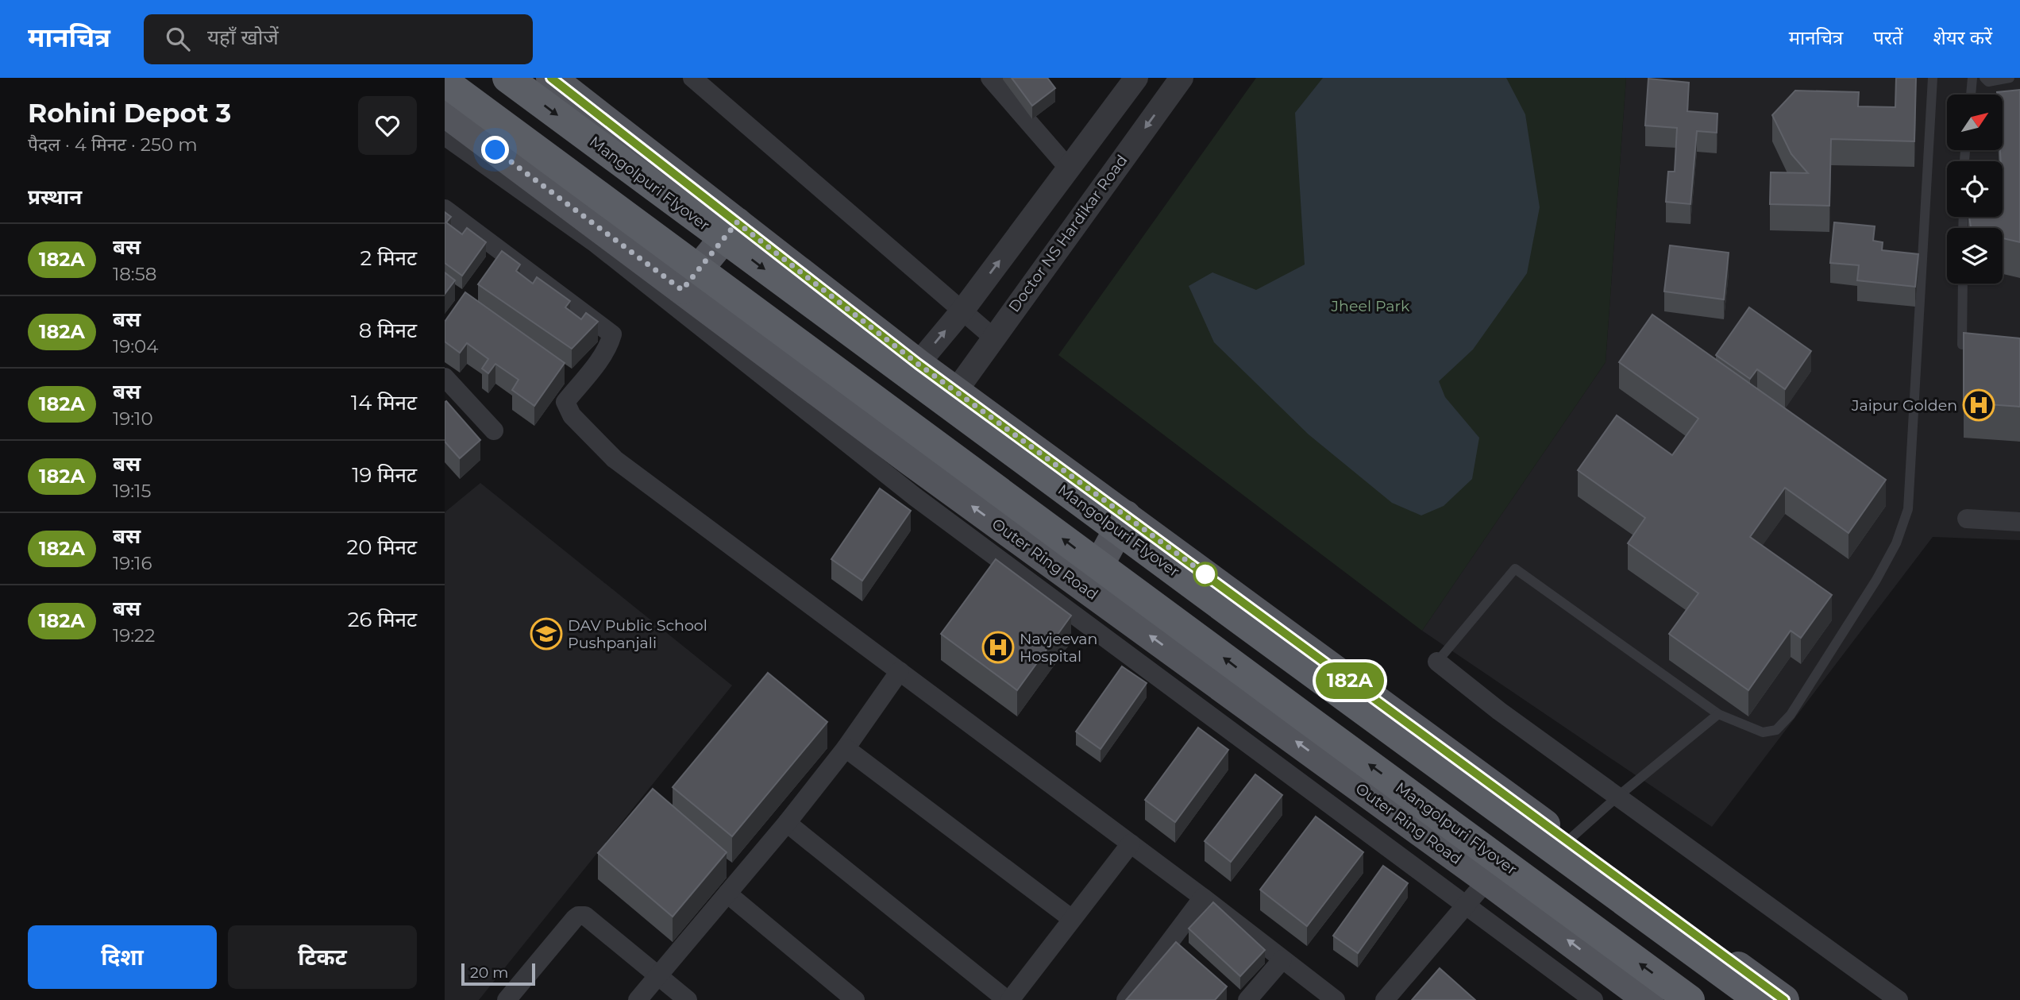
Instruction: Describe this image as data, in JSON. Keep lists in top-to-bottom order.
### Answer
{
  "streets": {
    "highway": ["Mangolpuri Flyover"],
    "main road": ["Outer Ring Road"],
    "street": ["Doctor NS Hardikar Road"]
  },
  "parks": ["Jheel Park"],
  "places": {
    "hospital": ["Jaipur Golden", "Navjeevan Hospital"],
    "school or university": ["DAV Public School Pushpanjali"]
  },
  "lines": ["bus line 182A"],
  "scale_bar": "20 m",
  "north": "top right",
  "page": {
    "header": "मानचित्र",
    "search": "यहाँ खोजें",
    "nav": ["मानचित्र", "परतें", "शेयर करें"],
    "heading": [
      ["Rohini Depot 3", "पैदल · 4 मिनट · 250 m"],
      "प्रस्थान"
    ],
    "on_map": "182A",
    "list": [
      {
        "mark": "182A",
        "name": "बस",
        "note": "18:58",
        "value": "2 मिनट"
      },
      {
        "mark": "182A",
        "name": "बस",
        "note": "19:04",
        "value": "8 मिनट"
      },
      {
        "mark": "182A",
        "name": "बस",
        "note": "19:10",
        "value": "14 मिनट"
      },
      {
        "mark": "182A",
        "name": "बस",
        "note": "19:15",
        "value": "19 मिनट"
      },
      {
        "mark": "182A",
        "name": "बस",
        "note": "19:16",
        "value": "20 मिनट"
      },
      {
        "mark": "182A",
        "name": "बस",
        "note": "19:22",
        "value": "26 मिनट"
      }
    ],
    "buttons": ["दिशा", "टिकट"],
    "scale": "20 m"
  }
}
